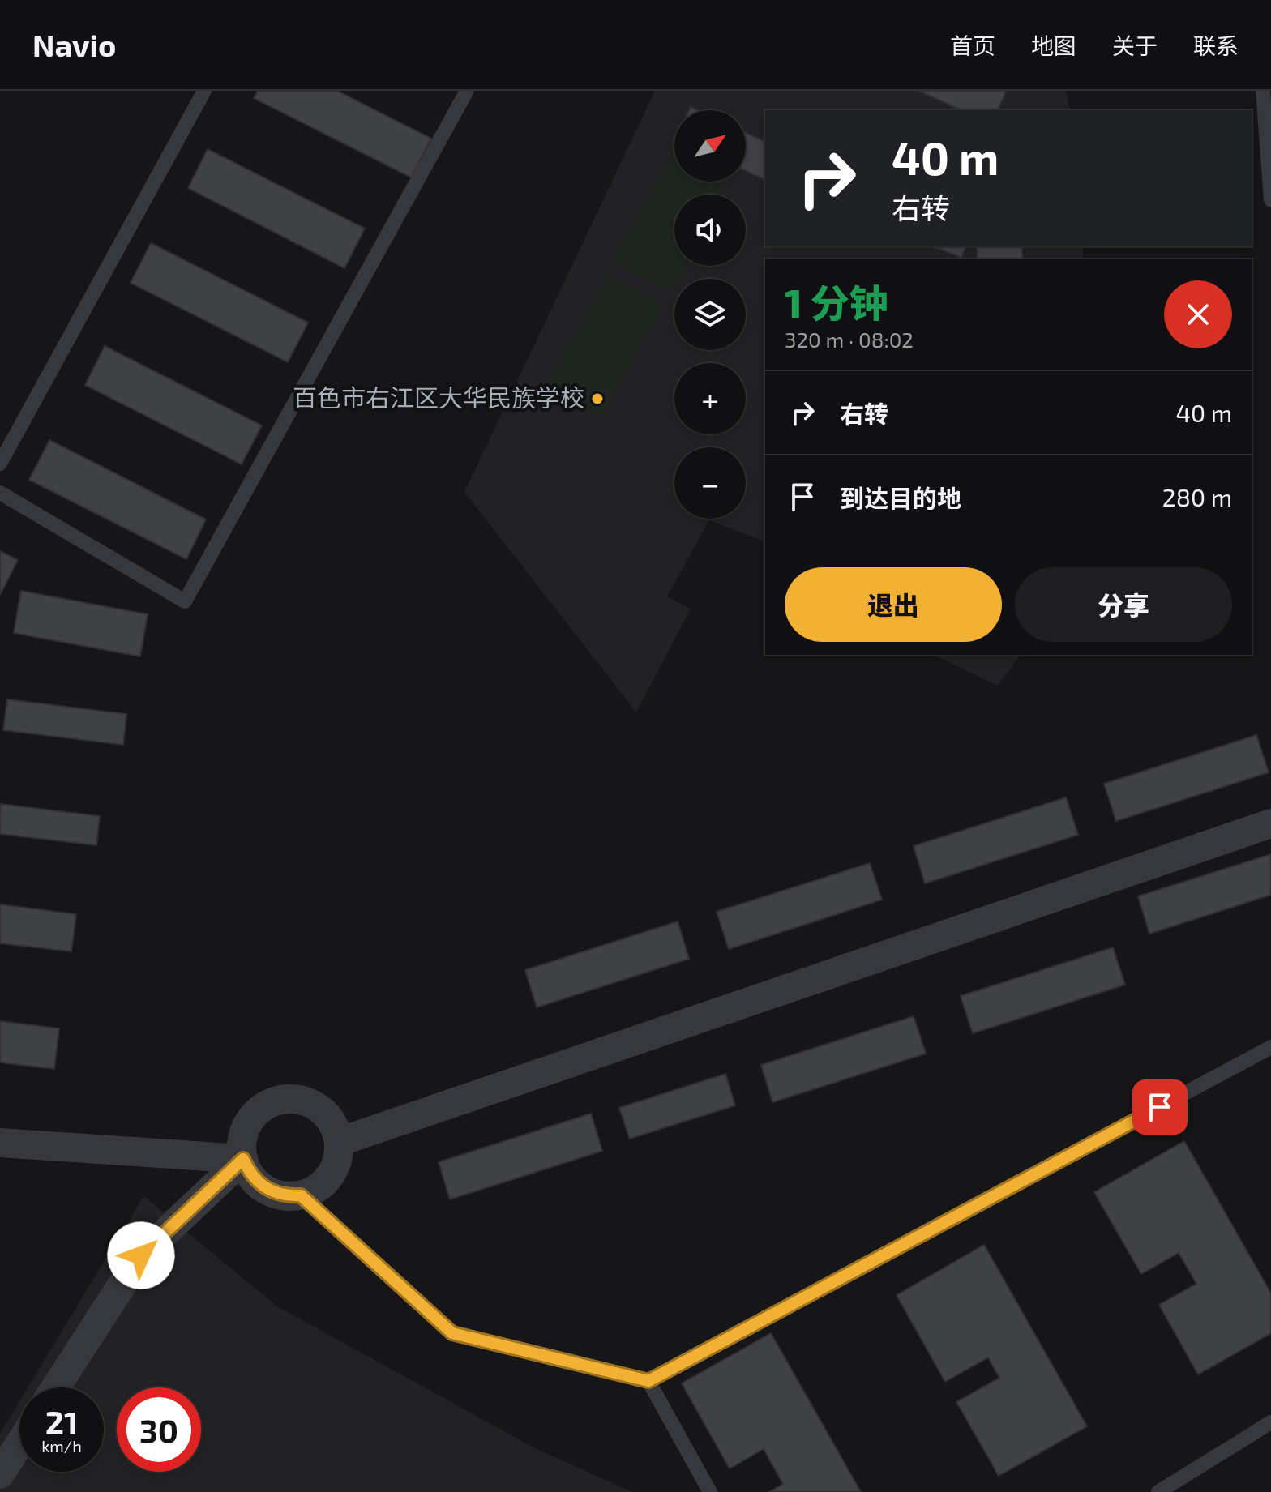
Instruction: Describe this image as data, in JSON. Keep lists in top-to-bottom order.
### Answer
{
  "places": ["百色市右江区大华民族学校"],
  "north": "top right",
  "page": {
    "header": "Navio",
    "nav": [
      "首页",
      "地图",
      "关于",
      "联系"
    ],
    "map_buttons": ["+", "−"],
    "turn": ["40 m", "右转"],
    "heading": ["1 分钟", "320 m · 08:02"],
    "list": [
      {
        "name": "右转",
        "value": "40 m"
      },
      {
        "name": "到达目的地",
        "value": "280 m"
      }
    ],
    "buttons": ["退出", "分享"],
    "speed": "21 km/h",
    "limit": "30"
  }
}
